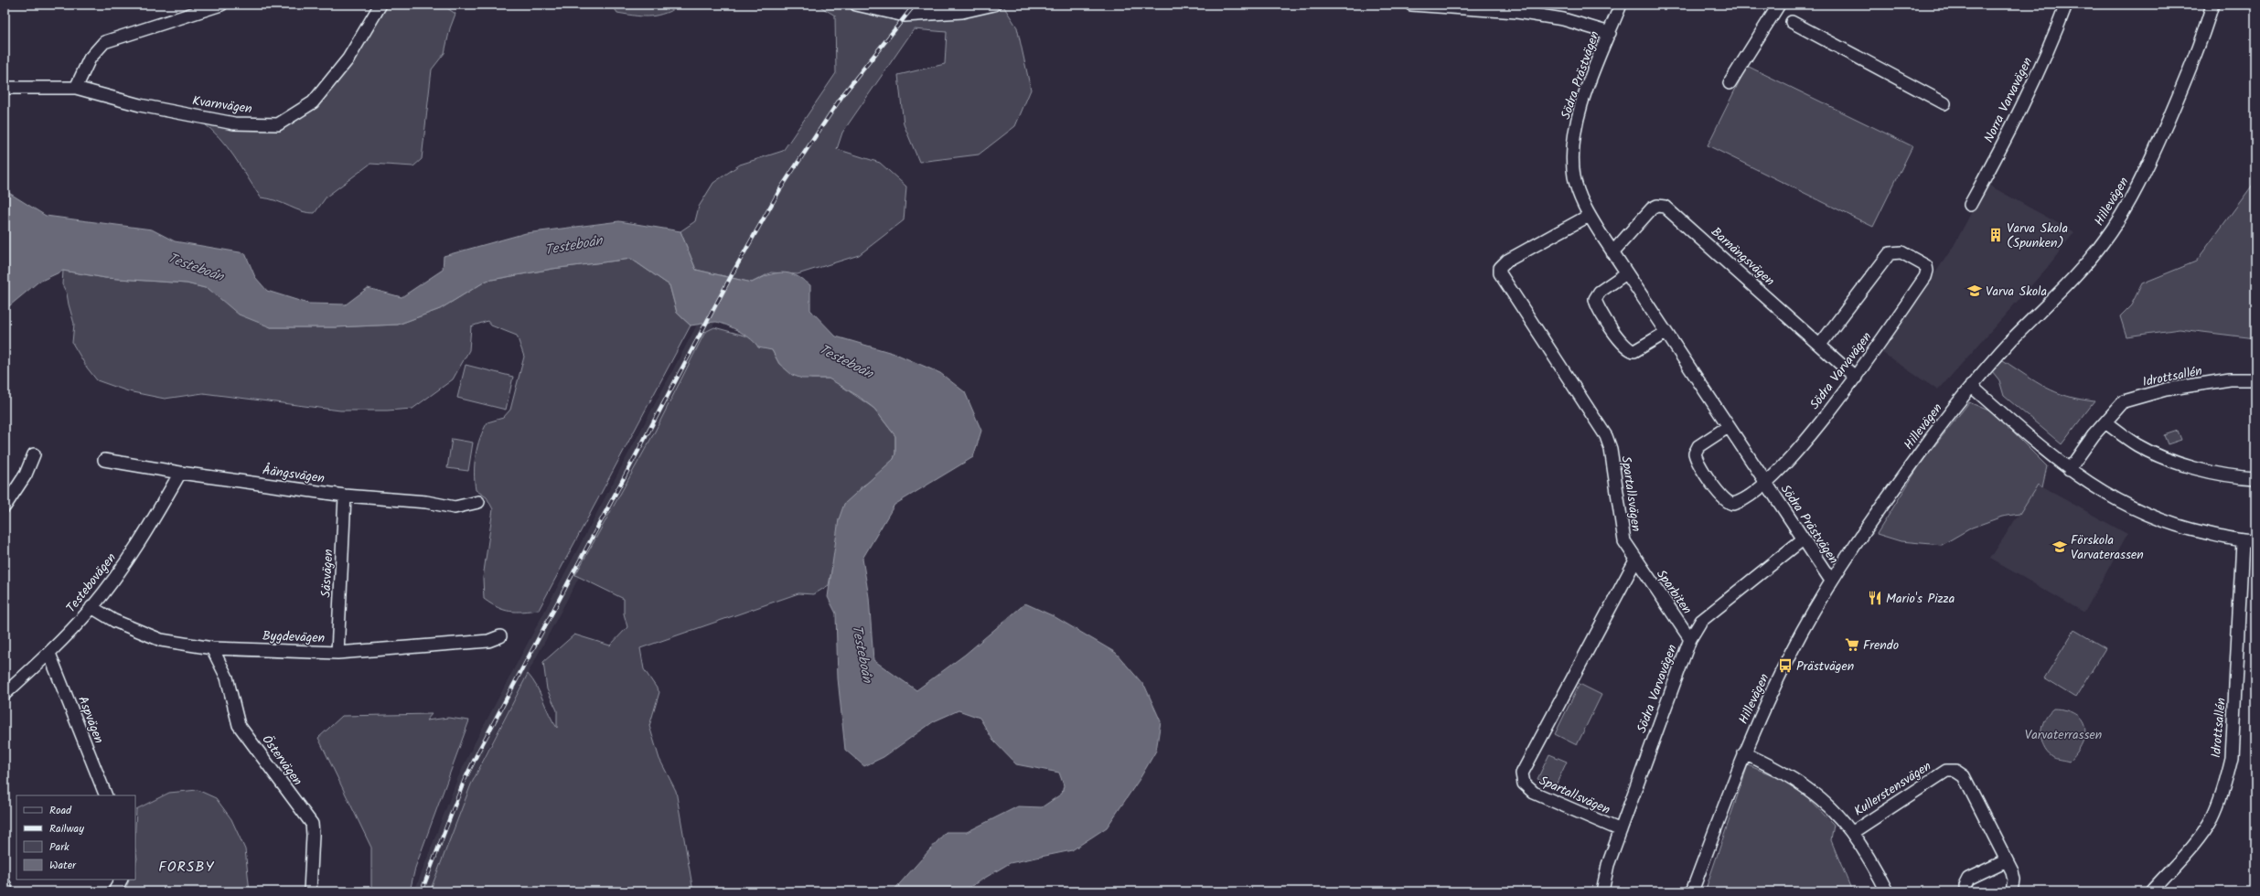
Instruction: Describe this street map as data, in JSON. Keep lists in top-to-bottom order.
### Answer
{
  "streets": {
    "street": [
      "Södra Prästvägen",
      "Norra Varvavägen",
      "Kvarnvägen",
      "Hillevägen",
      "Barnängsvägen",
      "Södra Varvavägen",
      "Idrottsallén",
      "Åängsvägen",
      "Spartallsvägen",
      "Säsvägen",
      "Testebovägen",
      "Sparbiten",
      "Bygdevägen",
      "Aspvägen",
      "Östervägen",
      "Kullerstensvägen"
    ]
  },
  "crossings": [
    ["Södra Prästvägen", "Hillevägen"],
    ["Södra Prästvägen", "Barnängsvägen"],
    ["Södra Prästvägen", "Södra Varvavägen"],
    ["Södra Prästvägen", "Spartallsvägen"],
    ["Barnängsvägen", "Södra Varvavägen"],
    ["Södra Varvavägen", "Spartallsvägen"],
    ["Södra Varvavägen", "Sparbiten"],
    ["Åängsvägen", "Säsvägen"],
    ["Åängsvägen", "Testebovägen"],
    ["Spartallsvägen", "Sparbiten"],
    ["Säsvägen", "Bygdevägen"],
    ["Testebovägen", "Bygdevägen"],
    ["Testebovägen", "Aspvägen"],
    ["Bygdevägen", "Östervägen"]
  ],
  "districts": ["FORSBY"],
  "water": ["Testeboån"],
  "parks": ["Varvaterrassen"],
  "places": {
    "building": ["Varva Skola (Spunken)"],
    "school or university": ["Varva Skola", "Förskola Varvaterassen"],
    "restaurant": ["Mario's Pizza"],
    "supermarket": ["Frendo"],
    "bus stop": ["Prästvägen"]
  },
  "legend": [
    "Road",
    "Railway",
    "Park",
    "Water"
  ]
}
